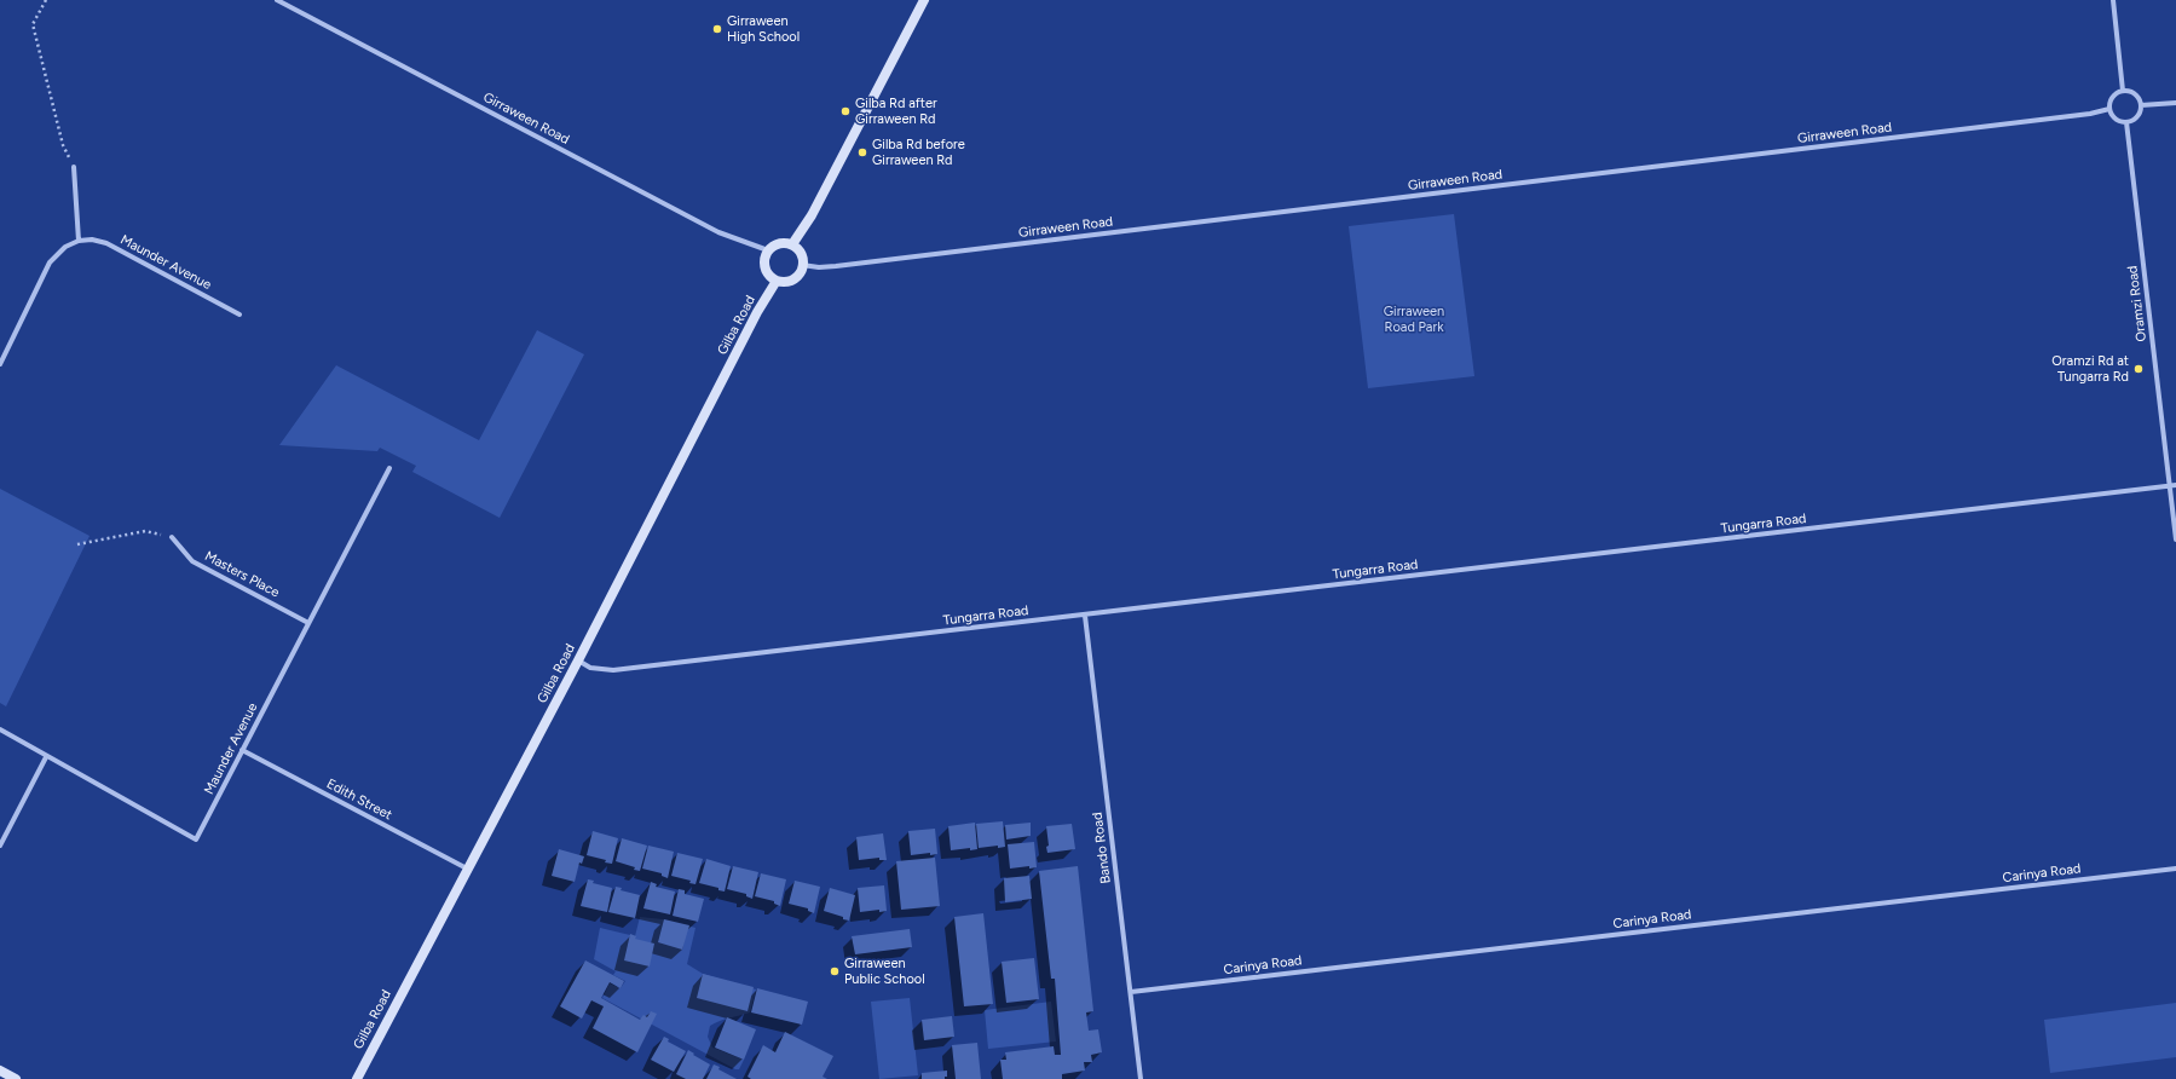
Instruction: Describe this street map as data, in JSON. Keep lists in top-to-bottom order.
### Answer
{
  "streets": {
    "street": [
      "Girraween Road",
      "Maunder Avenue",
      "Oramzi Road",
      "Gilba Road",
      "Tungarra Road",
      "Masters Place",
      "Edith Street",
      "Bando Road",
      "Carinya Road"
    ]
  },
  "crossings": [
    ["Girraween Road", "Oramzi Road"],
    ["Girraween Road", "Gilba Road"],
    ["Maunder Avenue", "Masters Place"],
    ["Maunder Avenue", "Edith Street"],
    ["Oramzi Road", "Tungarra Road"],
    ["Gilba Road", "Tungarra Road"],
    ["Gilba Road", "Edith Street"],
    ["Tungarra Road", "Bando Road"],
    ["Bando Road", "Carinya Road"]
  ],
  "parks": ["Girraween Road Park"],
  "places": [
    "Girraween High School",
    "Gilba Rd after Girraween Rd",
    "Gilba Rd before Girraween Rd",
    "Oramzi Rd at Tungarra Rd",
    "Girraween Public School"
  ]
}
